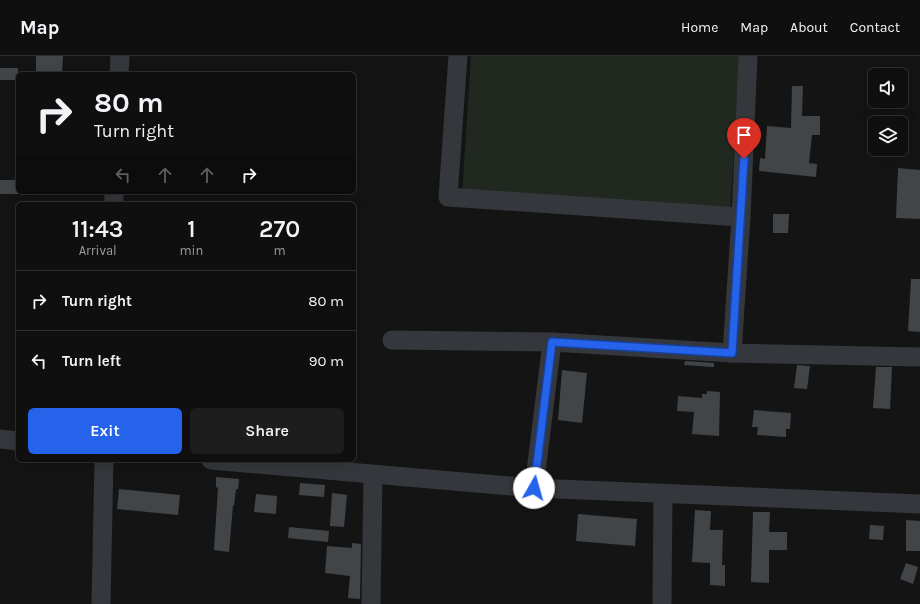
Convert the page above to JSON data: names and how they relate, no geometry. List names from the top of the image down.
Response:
{
  "page": {
    "header": "Map",
    "nav": [
      "Home",
      "Map",
      "About",
      "Contact"
    ],
    "turn": ["80 m", "Turn right"],
    "eta": [
      "11:43",
      "Arrival",
      "1",
      "min",
      "270",
      "m"
    ],
    "list": [
      {
        "name": "Turn right",
        "value": "80 m"
      },
      {
        "name": "Turn left",
        "value": "90 m"
      }
    ],
    "buttons": ["Exit", "Share"]
  }
}
